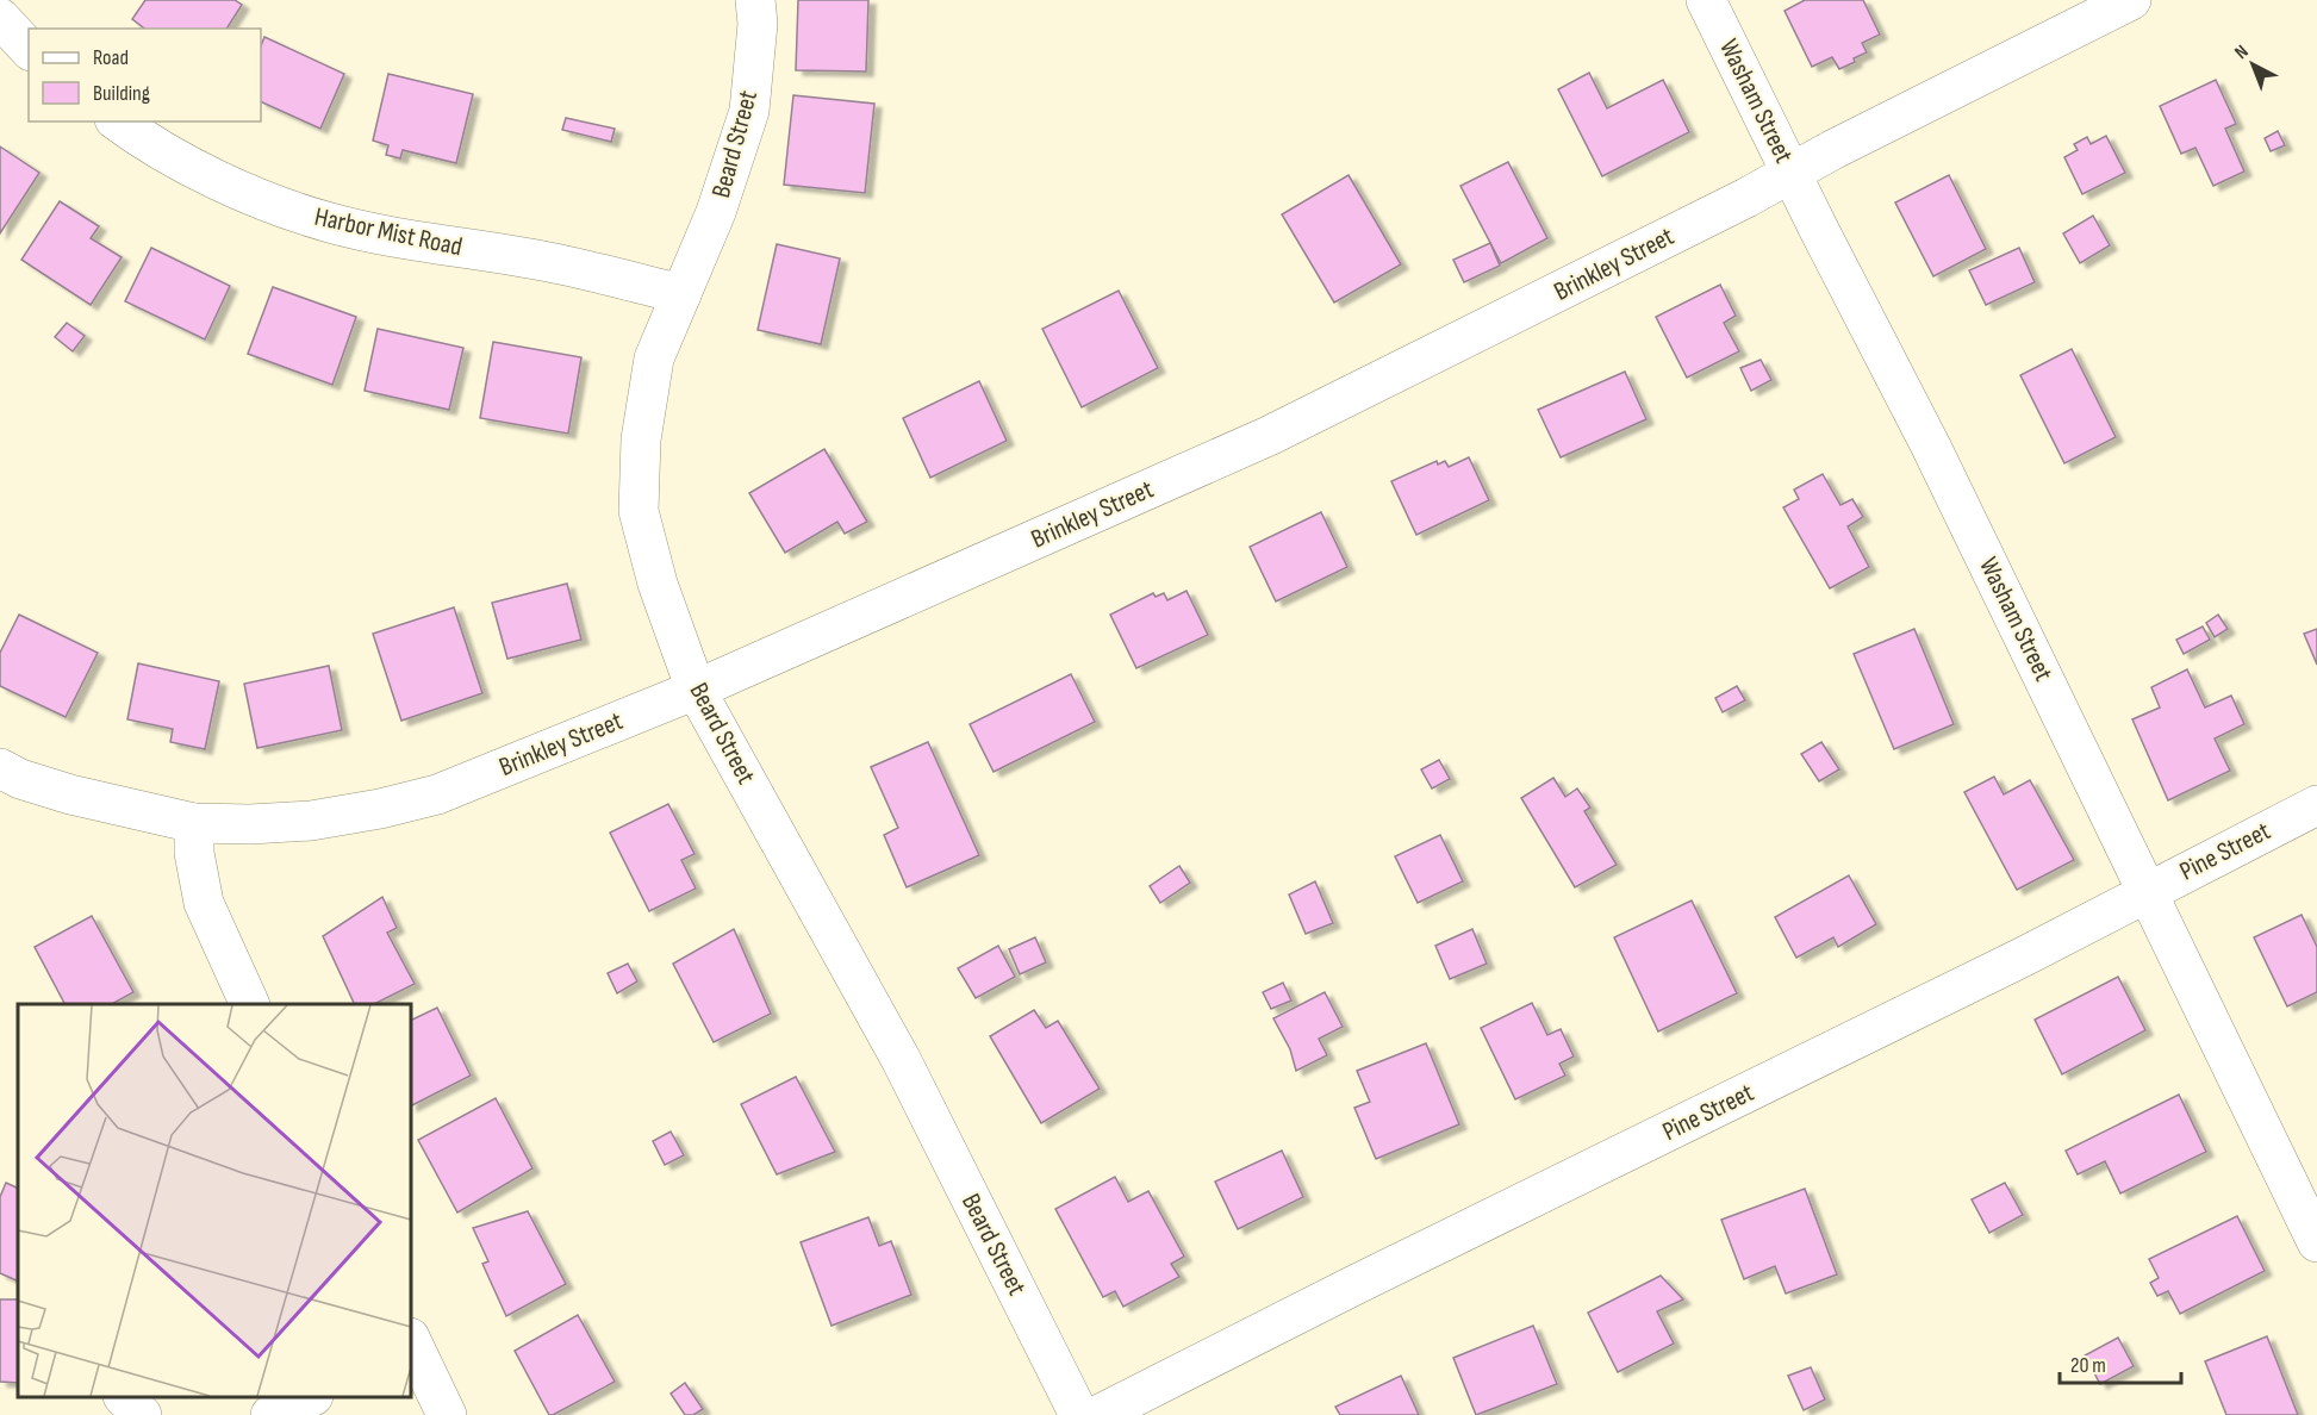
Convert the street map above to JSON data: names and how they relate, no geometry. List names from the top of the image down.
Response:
{
  "streets": {
    "street": [
      "Washam Street",
      "Beard Street",
      "Harbor Mist Road",
      "Brinkley Street",
      "Pine Street"
    ]
  },
  "crossings": [
    ["Washam Street", "Brinkley Street"],
    ["Washam Street", "Pine Street"],
    ["Beard Street", "Harbor Mist Road"],
    ["Beard Street", "Brinkley Street"]
  ],
  "legend": ["Road", "Building"],
  "scale_bar": "20 m",
  "north": "top left"
}
